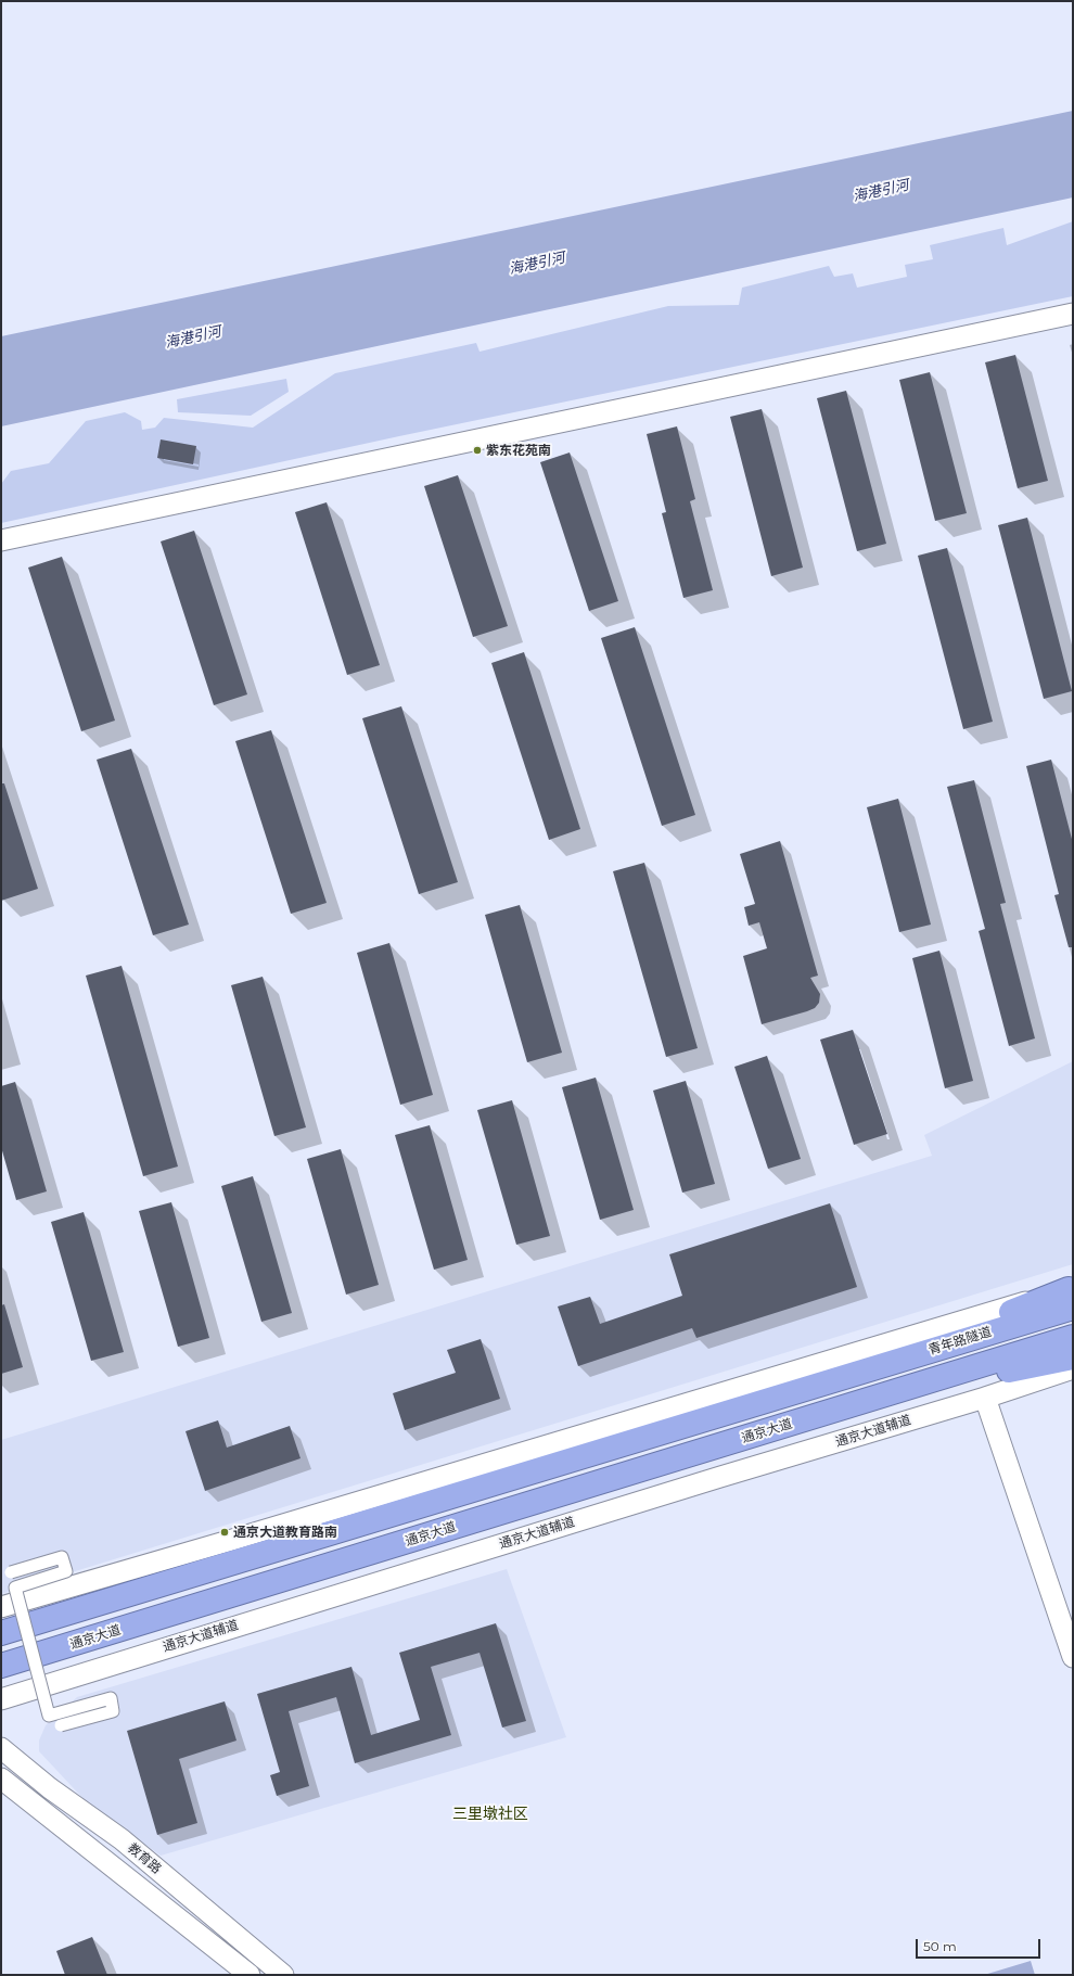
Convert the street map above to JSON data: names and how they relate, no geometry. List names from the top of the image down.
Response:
{
  "streets": {
    "highway": ["通京大道"],
    "street": ["通京大道辅道", "教育路"]
  },
  "districts": ["三里墩社区"],
  "water": ["海港引河"],
  "places": ["紫东花苑南", "通京大道教育路南"],
  "scale_bar": "50 m"
}
